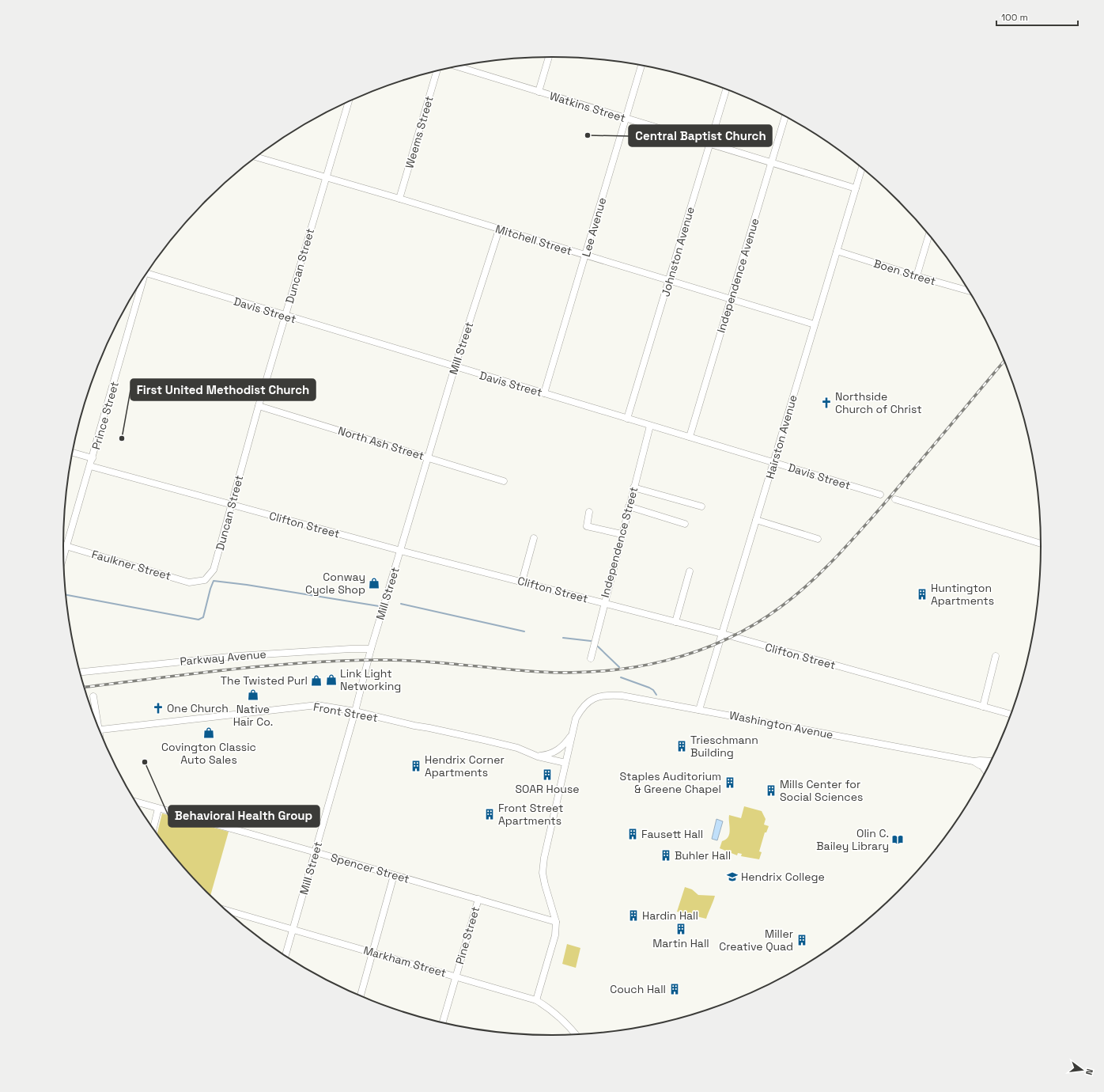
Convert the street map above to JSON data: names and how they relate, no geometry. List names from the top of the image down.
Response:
{
  "streets": {
    "street": [
      "Watkins Street",
      "Weems Street",
      "Lee Avenue",
      "Mitchell Street",
      "Johnston Avenue",
      "Duncan Street",
      "Boen Street",
      "Independence Avenue",
      "Davis Street",
      "Mill Street",
      "Prince Street",
      "Hairston Avenue",
      "North Ash Street",
      "Clifton Street",
      "Independence Street",
      "Faulkner Street",
      "Parkway Avenue",
      "Front Street",
      "Washington Avenue",
      "Spencer Street",
      "Pine Street",
      "Markham Street"
    ]
  },
  "crossings": [
    ["Watkins Street", "Lee Avenue"],
    ["Watkins Street", "Johnston Avenue"],
    ["Watkins Street", "Independence Avenue"],
    ["Watkins Street", "Hairston Avenue"],
    ["Weems Street", "Mitchell Street"],
    ["Lee Avenue", "Mitchell Street"],
    ["Lee Avenue", "Davis Street"],
    ["Mitchell Street", "Johnston Avenue"],
    ["Mitchell Street", "Duncan Street"],
    ["Mitchell Street", "Independence Avenue"],
    ["Mitchell Street", "Mill Street"],
    ["Mitchell Street", "Hairston Avenue"],
    ["Johnston Avenue", "Davis Street"],
    ["Duncan Street", "Davis Street"],
    ["Duncan Street", "North Ash Street"],
    ["Duncan Street", "Clifton Street"],
    ["Duncan Street", "Faulkner Street"],
    ["Boen Street", "Hairston Avenue"],
    ["Independence Avenue", "Davis Street"],
    ["Davis Street", "Mill Street"],
    ["Davis Street", "Hairston Avenue"],
    ["Davis Street", "Independence Street"],
    ["Mill Street", "North Ash Street"],
    ["Mill Street", "Clifton Street"],
    ["Mill Street", "Parkway Avenue"],
    ["Mill Street", "Front Street"],
    ["Mill Street", "Spencer Street"],
    ["Mill Street", "Markham Street"],
    ["Prince Street", "Clifton Street"],
    ["Prince Street", "Faulkner Street"],
    ["Hairston Avenue", "Clifton Street"],
    ["Hairston Avenue", "Washington Avenue"],
    ["Clifton Street", "Independence Street"],
    ["Spencer Street", "Pine Street"],
    ["Pine Street", "Markham Street"]
  ],
  "places": {
    "other": ["Central Baptist Church", "First United Methodist Church", "Behavioral Health Group"],
    "church": ["Northside Church of Christ", "One Church"],
    "shop": [
      "Conway Cycle Shop",
      "Link Light Networking",
      "The Twisted Purl",
      "Native Hair Co.",
      "Covington Classic Auto Sales"
    ],
    "building": [
      "Huntington Apartments",
      "Trieschmann Building",
      "Hendrix Corner Apartments",
      "SOAR House",
      "Staples Auditorium & Greene Chapel",
      "Mills Center for Social Sciences",
      "Front Street Apartments",
      "Fausett Hall",
      "Buhler Hall",
      "Hardin Hall",
      "Martin Hall",
      "Miller Creative Quad",
      "Couch Hall"
    ],
    "library": ["Olin C. Bailey Library"],
    "school or university": ["Hendrix College"]
  },
  "scale_bar": "100 m",
  "north": "right"
}
